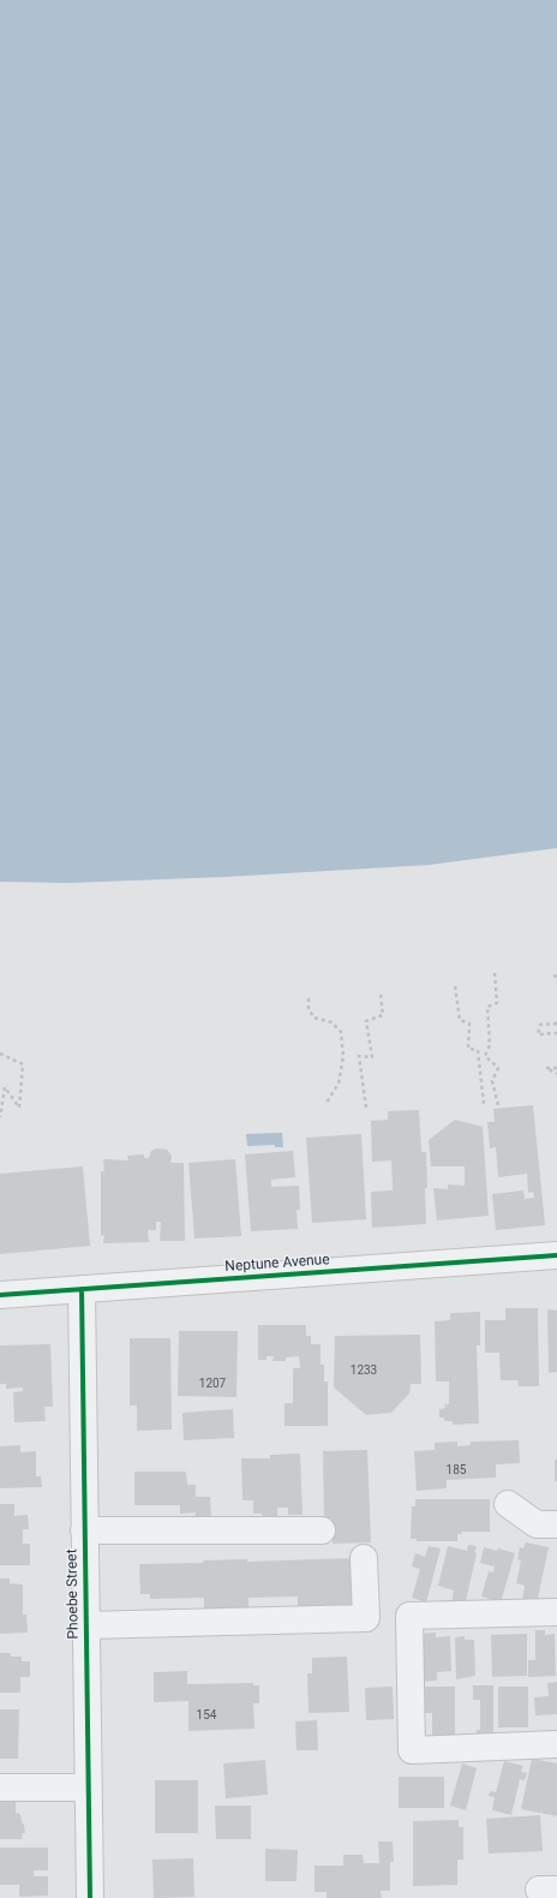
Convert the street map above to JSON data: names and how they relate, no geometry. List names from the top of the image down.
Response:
{
  "streets": {
    "street": ["Neptune Avenue", "Phoebe Street"]
  },
  "crossings": [
    ["Neptune Avenue", "Phoebe Street"]
  ],
  "house_numbers": [
    "1233",
    "1207",
    "185",
    "154"
  ]
}
